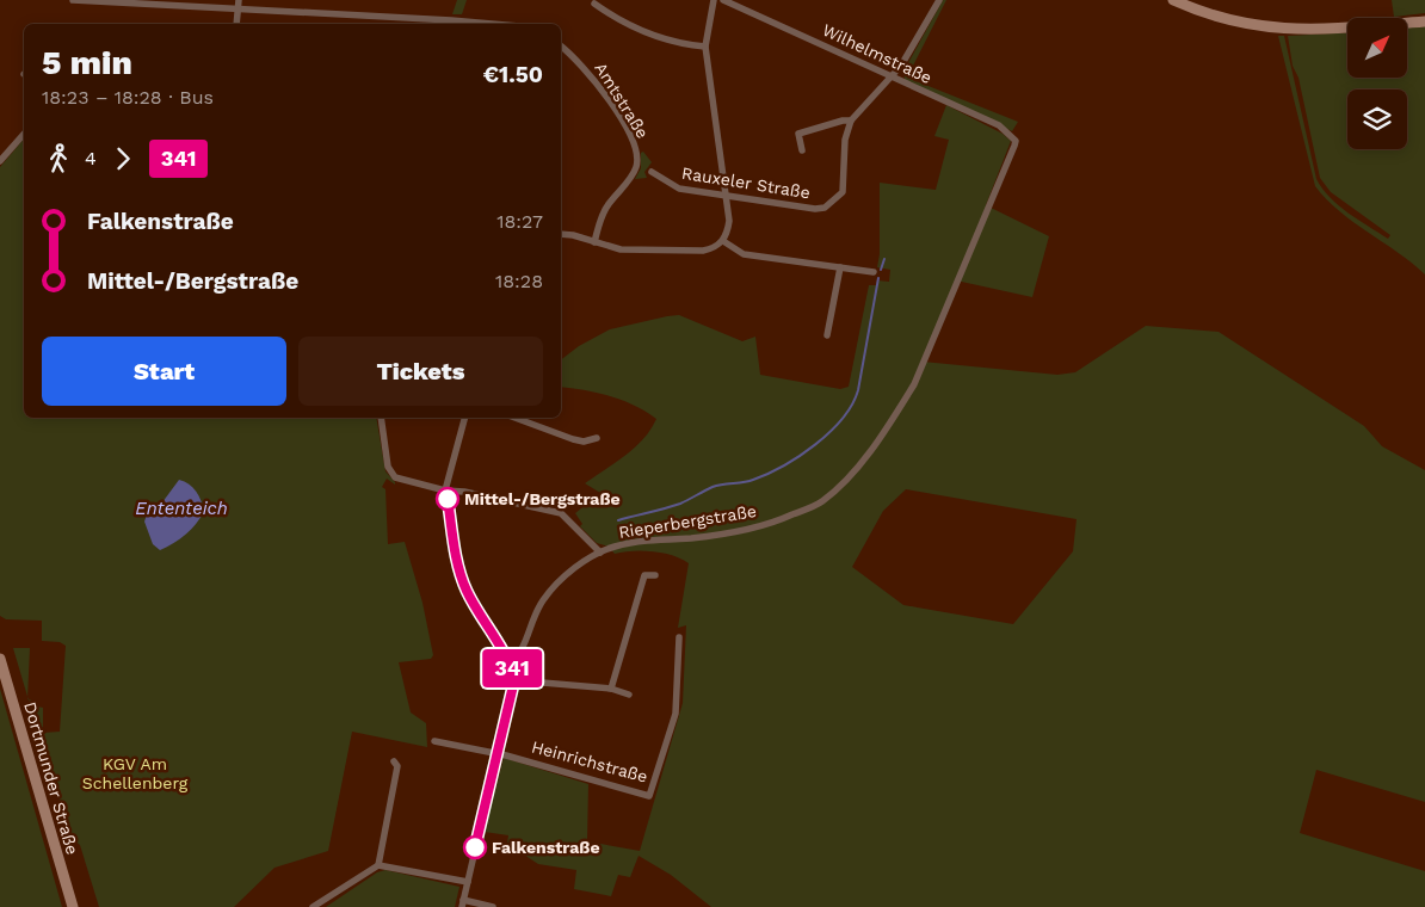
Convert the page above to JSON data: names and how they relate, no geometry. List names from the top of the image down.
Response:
{
  "streets": {
    "main road": ["Dortmunder Straße"],
    "street": [
      "Wilhelmstraße",
      "Amtstraße",
      "Rauxeler Straße",
      "Rieperbergstraße",
      "Heinrichstraße"
    ]
  },
  "crossings": [
    ["Wilhelmstraße", "Rieperbergstraße"]
  ],
  "water": ["Ententeich"],
  "parks": ["KGV Am Schellenberg"],
  "places": ["Mittel-/Bergstraße", "Falkenstraße"],
  "lines": ["bus line 341"],
  "north": "top right",
  "page": {
    "on_map": "341",
    "heading": ["5 min", "18:23 – 18:28 · Bus", "€1.50"],
    "legs": ["4", "341"],
    "list": [
      {
        "name": "Falkenstraße",
        "value": "18:27"
      },
      {
        "name": "Mittel-/Bergstraße",
        "value": "18:28"
      }
    ],
    "buttons": ["Start", "Tickets"]
  }
}
